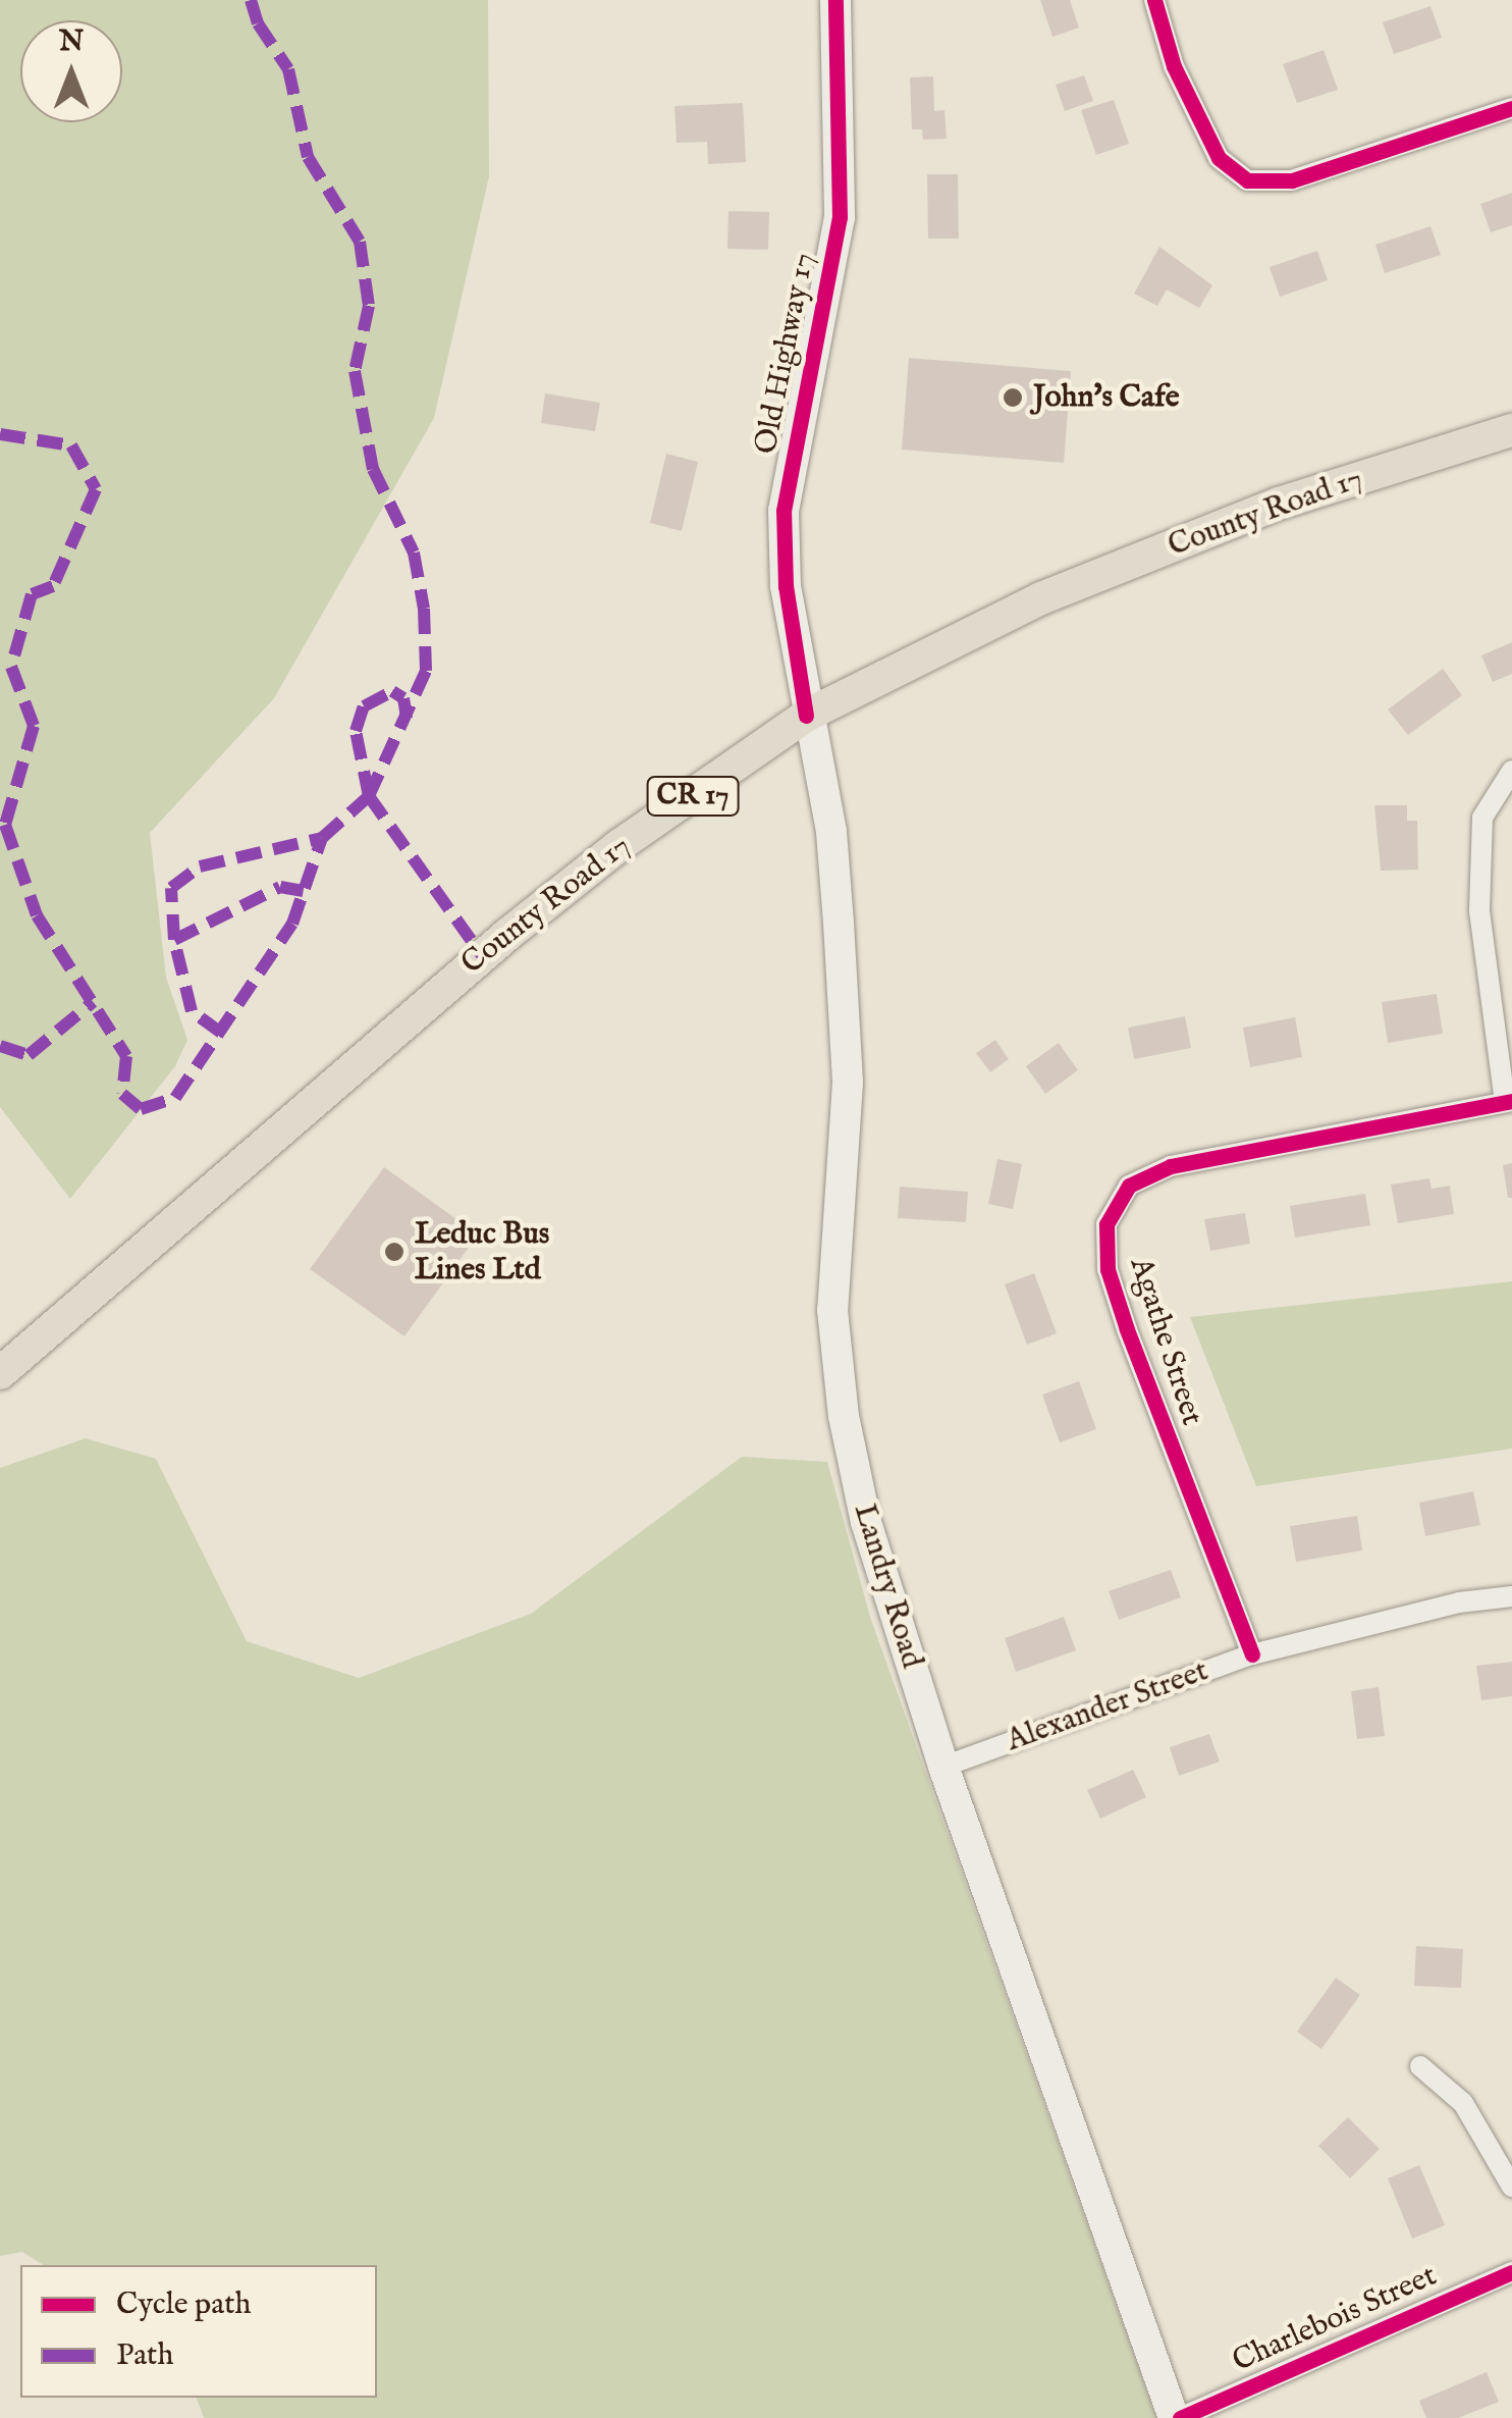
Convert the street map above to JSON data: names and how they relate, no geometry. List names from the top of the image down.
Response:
{
  "streets": {
    "main road": [
      "Old Highway 17",
      "County Road 17",
      "CR 17",
      "Landry Road"
    ],
    "street": ["Agathe Street", "Alexander Street", "Charlebois Street"]
  },
  "crossings": [
    ["Old Highway 17", "County Road 17"],
    ["Old Highway 17", "Landry Road"],
    ["County Road 17", "Landry Road"],
    ["Agathe Street", "Alexander Street"],
    ["Landry Road", "Alexander Street"],
    ["Landry Road", "Charlebois Street"]
  ],
  "places": ["John's Cafe", "Leduc Bus Lines Ltd"],
  "legend": ["Cycle path", "Path"],
  "north": "top"
}
